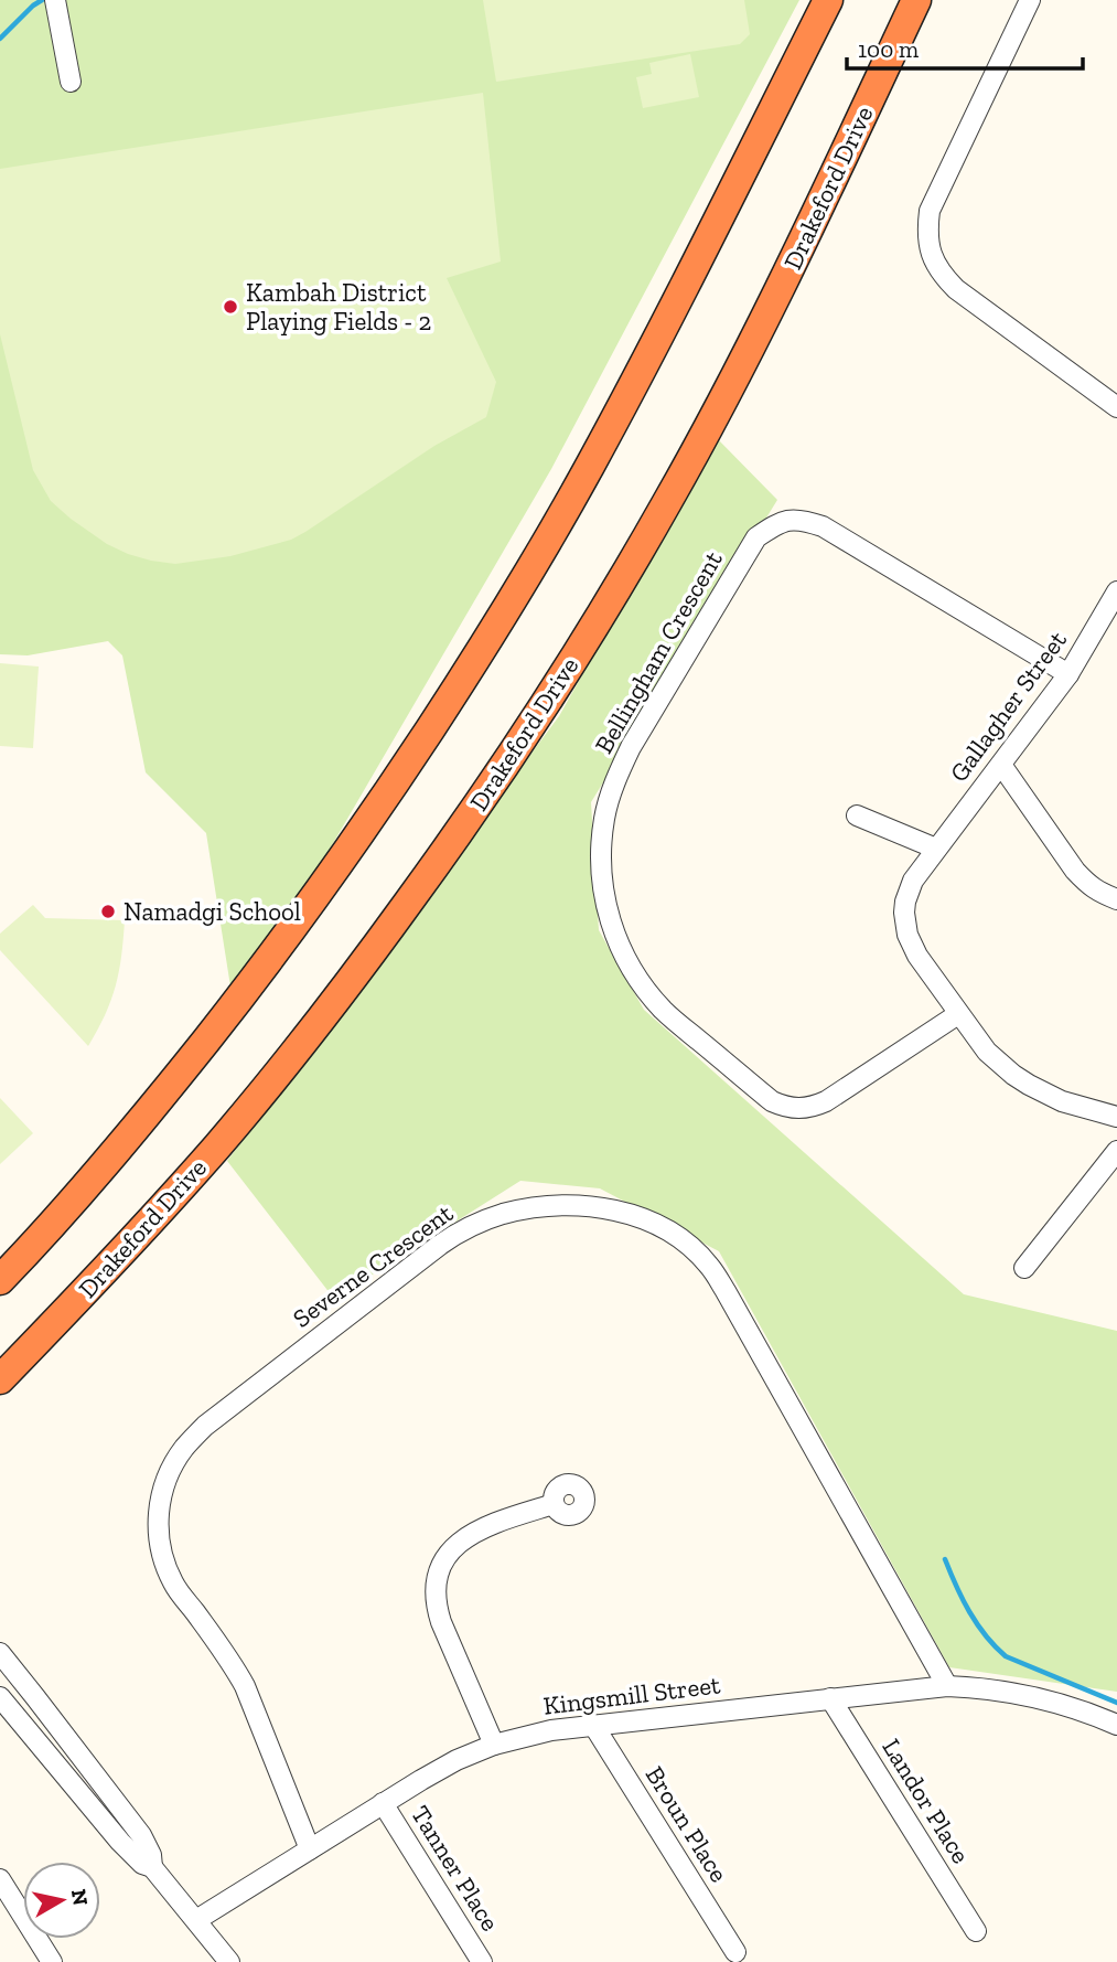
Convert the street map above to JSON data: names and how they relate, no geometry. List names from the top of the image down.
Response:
{
  "streets": {
    "highway": ["Drakeford Drive"],
    "street": [
      "Bellingham Crescent",
      "Gallagher Street",
      "Severne Crescent",
      "Kingsmill Street",
      "Landor Place",
      "Broun Place",
      "Tanner Place"
    ]
  },
  "crossings": [
    ["Bellingham Crescent", "Gallagher Street"],
    ["Severne Crescent", "Kingsmill Street"],
    ["Kingsmill Street", "Landor Place"],
    ["Kingsmill Street", "Broun Place"],
    ["Kingsmill Street", "Tanner Place"]
  ],
  "places": ["Kambah District Playing Fields - 2", "Namadgi School"],
  "scale_bar": "100 m",
  "north": "right"
}
